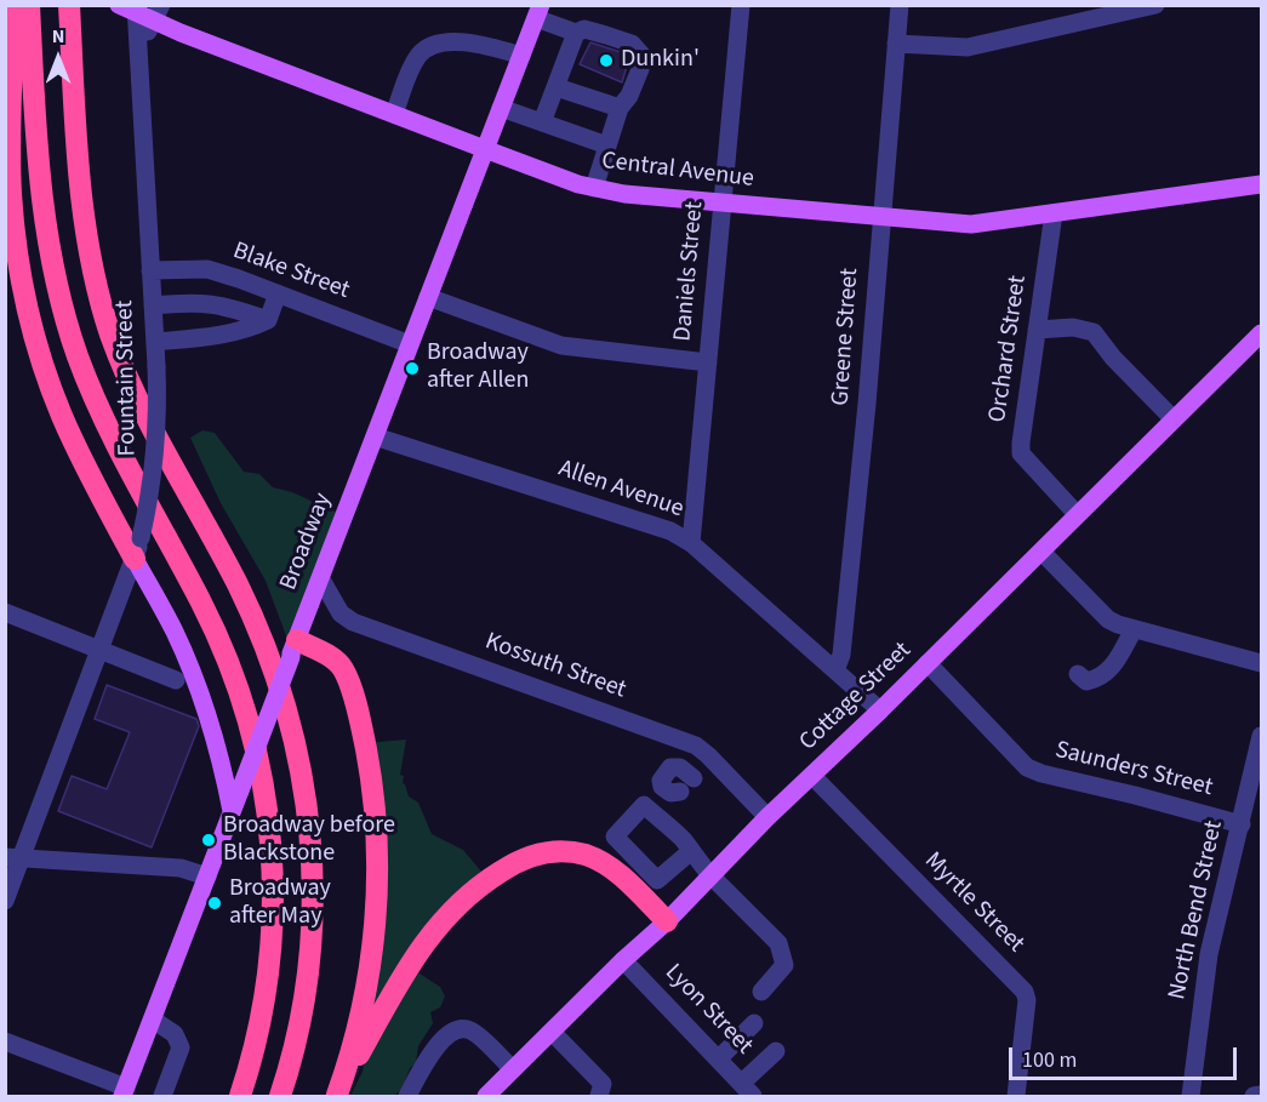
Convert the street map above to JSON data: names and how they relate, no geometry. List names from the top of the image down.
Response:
{
  "streets": {
    "main road": ["Central Avenue", "Broadway", "Cottage Street"],
    "street": [
      "Blake Street",
      "Daniels Street",
      "Greene Street",
      "Orchard Street",
      "Fountain Street",
      "Allen Avenue",
      "Kossuth Street",
      "Saunders Street",
      "Myrtle Street",
      "North Bend Street",
      "Lyon Street"
    ]
  },
  "crossings": [
    ["Central Avenue", "Daniels Street"],
    ["Central Avenue", "Greene Street"],
    ["Central Avenue", "Orchard Street"],
    ["Central Avenue", "Fountain Street"],
    ["Central Avenue", "Broadway"],
    ["Blake Street", "Fountain Street"],
    ["Blake Street", "Broadway"],
    ["Daniels Street", "Allen Avenue"],
    ["Greene Street", "Allen Avenue"],
    ["Orchard Street", "Cottage Street"],
    ["Allen Avenue", "Broadway"],
    ["Allen Avenue", "Cottage Street"],
    ["Broadway", "Kossuth Street"],
    ["Kossuth Street", "Cottage Street"],
    ["Cottage Street", "Saunders Street"],
    ["Cottage Street", "Myrtle Street"],
    ["Cottage Street", "Lyon Street"],
    ["Saunders Street", "North Bend Street"]
  ],
  "places": [
    "Dunkin'",
    "Broadway after Allen",
    "Broadway before Blackstone",
    "Broadway after May"
  ],
  "scale_bar": "100 m",
  "north": "top"
}
